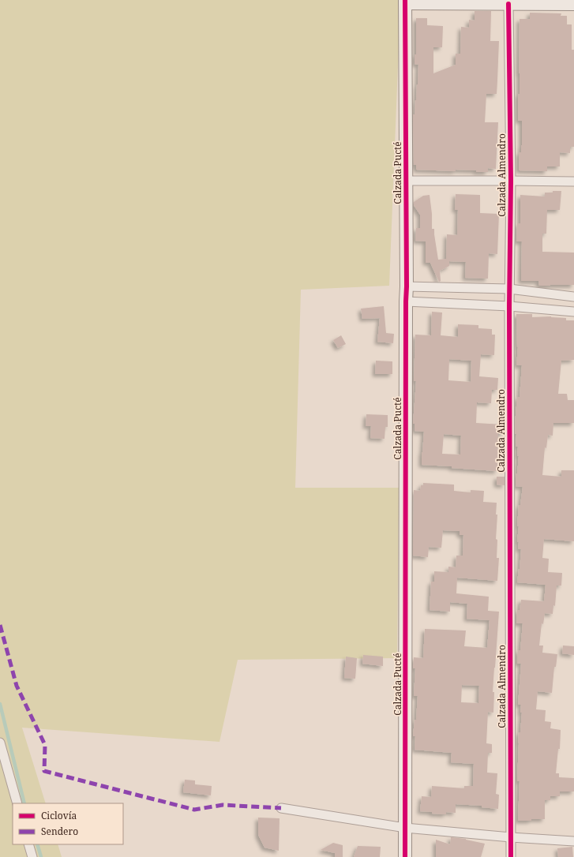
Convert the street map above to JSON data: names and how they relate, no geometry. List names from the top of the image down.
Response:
{
  "streets": {
    "street": ["Calzada Pucté", "Calzada Almendro"]
  },
  "legend": ["Ciclovía", "Sendero"]
}
